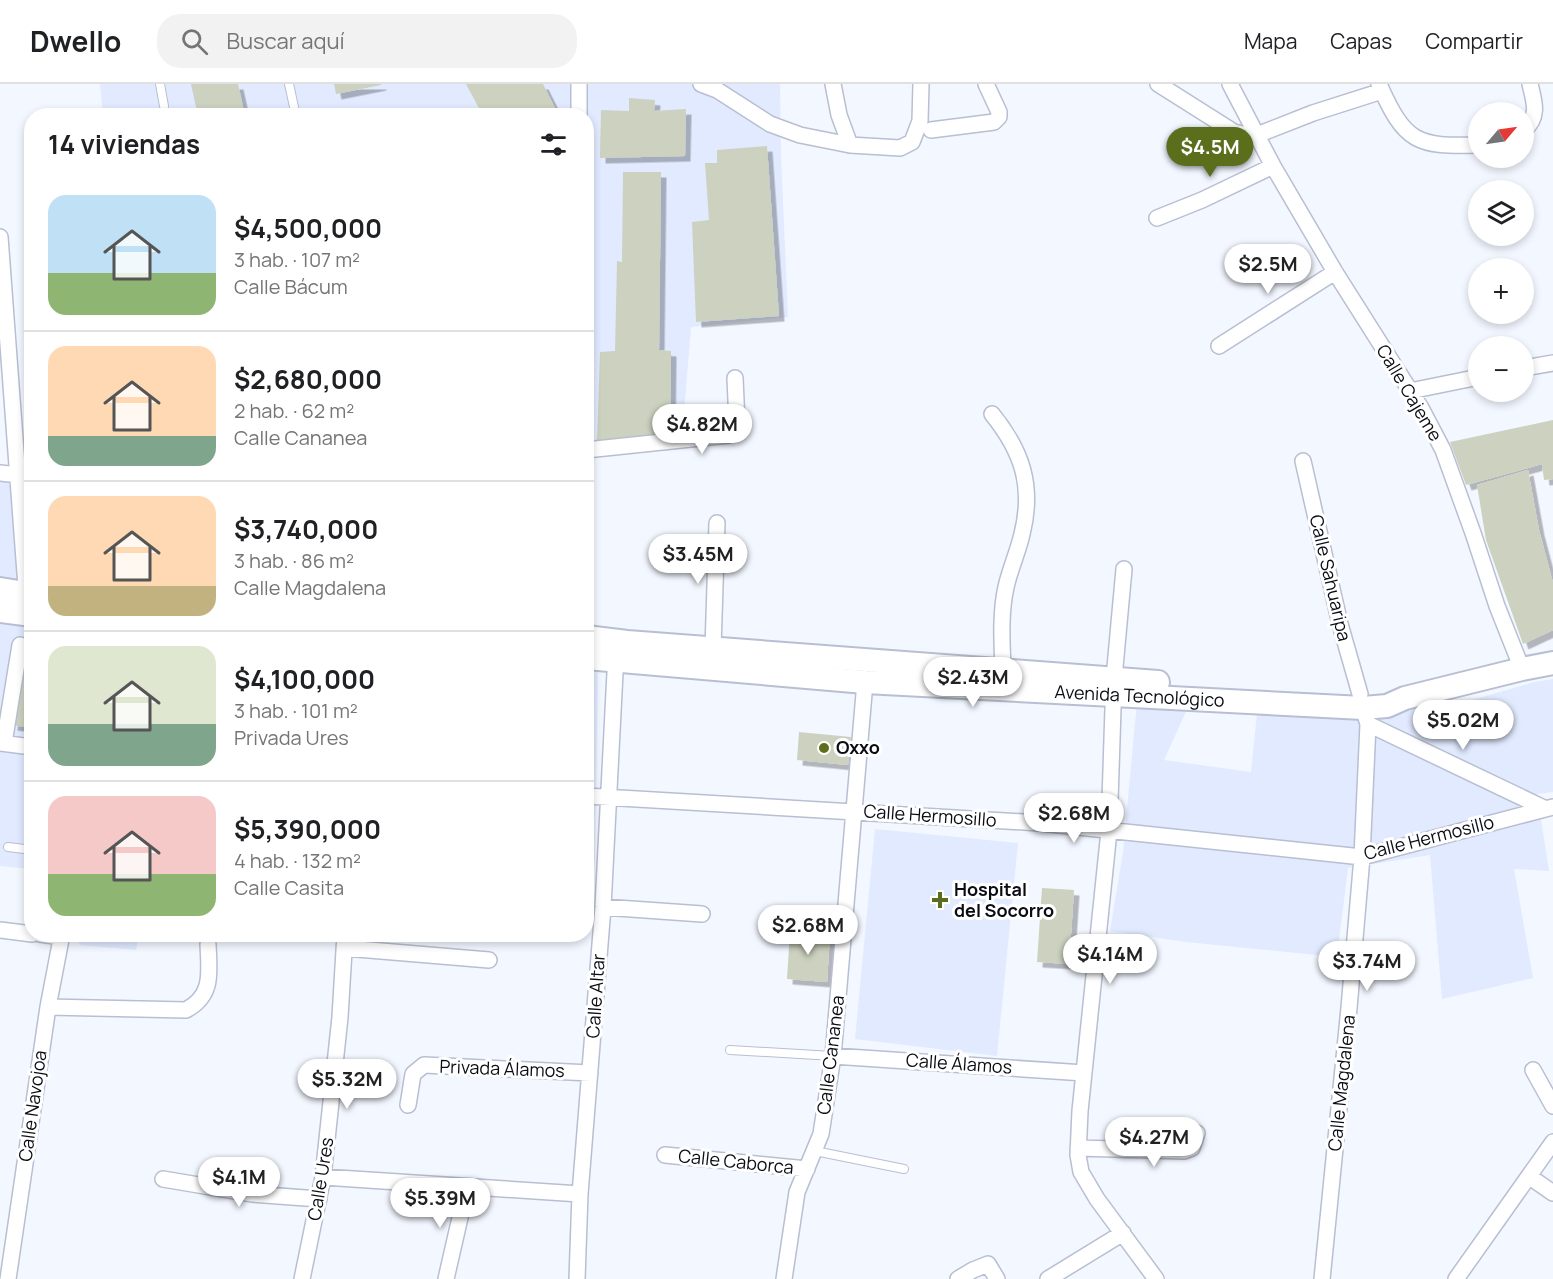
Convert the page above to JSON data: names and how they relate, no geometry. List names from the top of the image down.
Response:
{
  "streets": {
    "main road": ["Avenida Tecnológico"],
    "street": [
      "Calle Cajeme",
      "Calle Sahuaripa",
      "Calle Hermosillo",
      "Calle Altar",
      "Calle Cananea",
      "Calle Álamos",
      "Privada Álamos",
      "Calle Magdalena",
      "Calle Navojoa",
      "Calle Caborca",
      "Calle Ures"
    ]
  },
  "crossings": [
    ["Calle Cajeme", "Avenida Tecnológico"],
    ["Calle Sahuaripa", "Avenida Tecnológico"],
    ["Calle Sahuaripa", "Calle Magdalena"],
    ["Avenida Tecnológico", "Calle Altar"],
    ["Avenida Tecnológico", "Calle Cananea"],
    ["Avenida Tecnológico", "Calle Magdalena"],
    ["Calle Hermosillo", "Calle Altar"],
    ["Calle Hermosillo", "Calle Cananea"],
    ["Calle Hermosillo", "Calle Magdalena"],
    ["Calle Altar", "Privada Álamos"],
    ["Calle Cananea", "Calle Álamos"],
    ["Calle Cananea", "Calle Caborca"]
  ],
  "places": {
    "other": ["Oxxo"],
    "health": ["Hospital del Socorro"]
  },
  "north": "top right",
  "page": {
    "header": "Dwello",
    "search": "Buscar aquí",
    "nav": ["Mapa", "Capas", "Compartir"],
    "map_buttons": ["+", "−"],
    "heading": "14 viviendas",
    "price": [
      "$4.5M",
      "$2.5M",
      "$4.82M",
      "$3.45M",
      "$2.43M",
      "$5.02M",
      "$2.68M",
      "$2.68M",
      "$4.14M",
      "$3.74M",
      "$5.32M",
      "$4.27M",
      "$4.1M",
      "$5.39M"
    ],
    "list": [
      {
        "name": "$4,500,000",
        "note": "3 hab. · 107 m² · Calle Bácum"
      },
      {
        "name": "$2,680,000",
        "note": "2 hab. · 62 m² · Calle Cananea"
      },
      {
        "name": "$3,740,000",
        "note": "3 hab. · 86 m² · Calle Magdalena"
      },
      {
        "name": "$4,100,000",
        "note": "3 hab. · 101 m² · Privada Ures"
      },
      {
        "name": "$5,390,000",
        "note": "4 hab. · 132 m² · Calle Casita"
      }
    ]
  }
}
